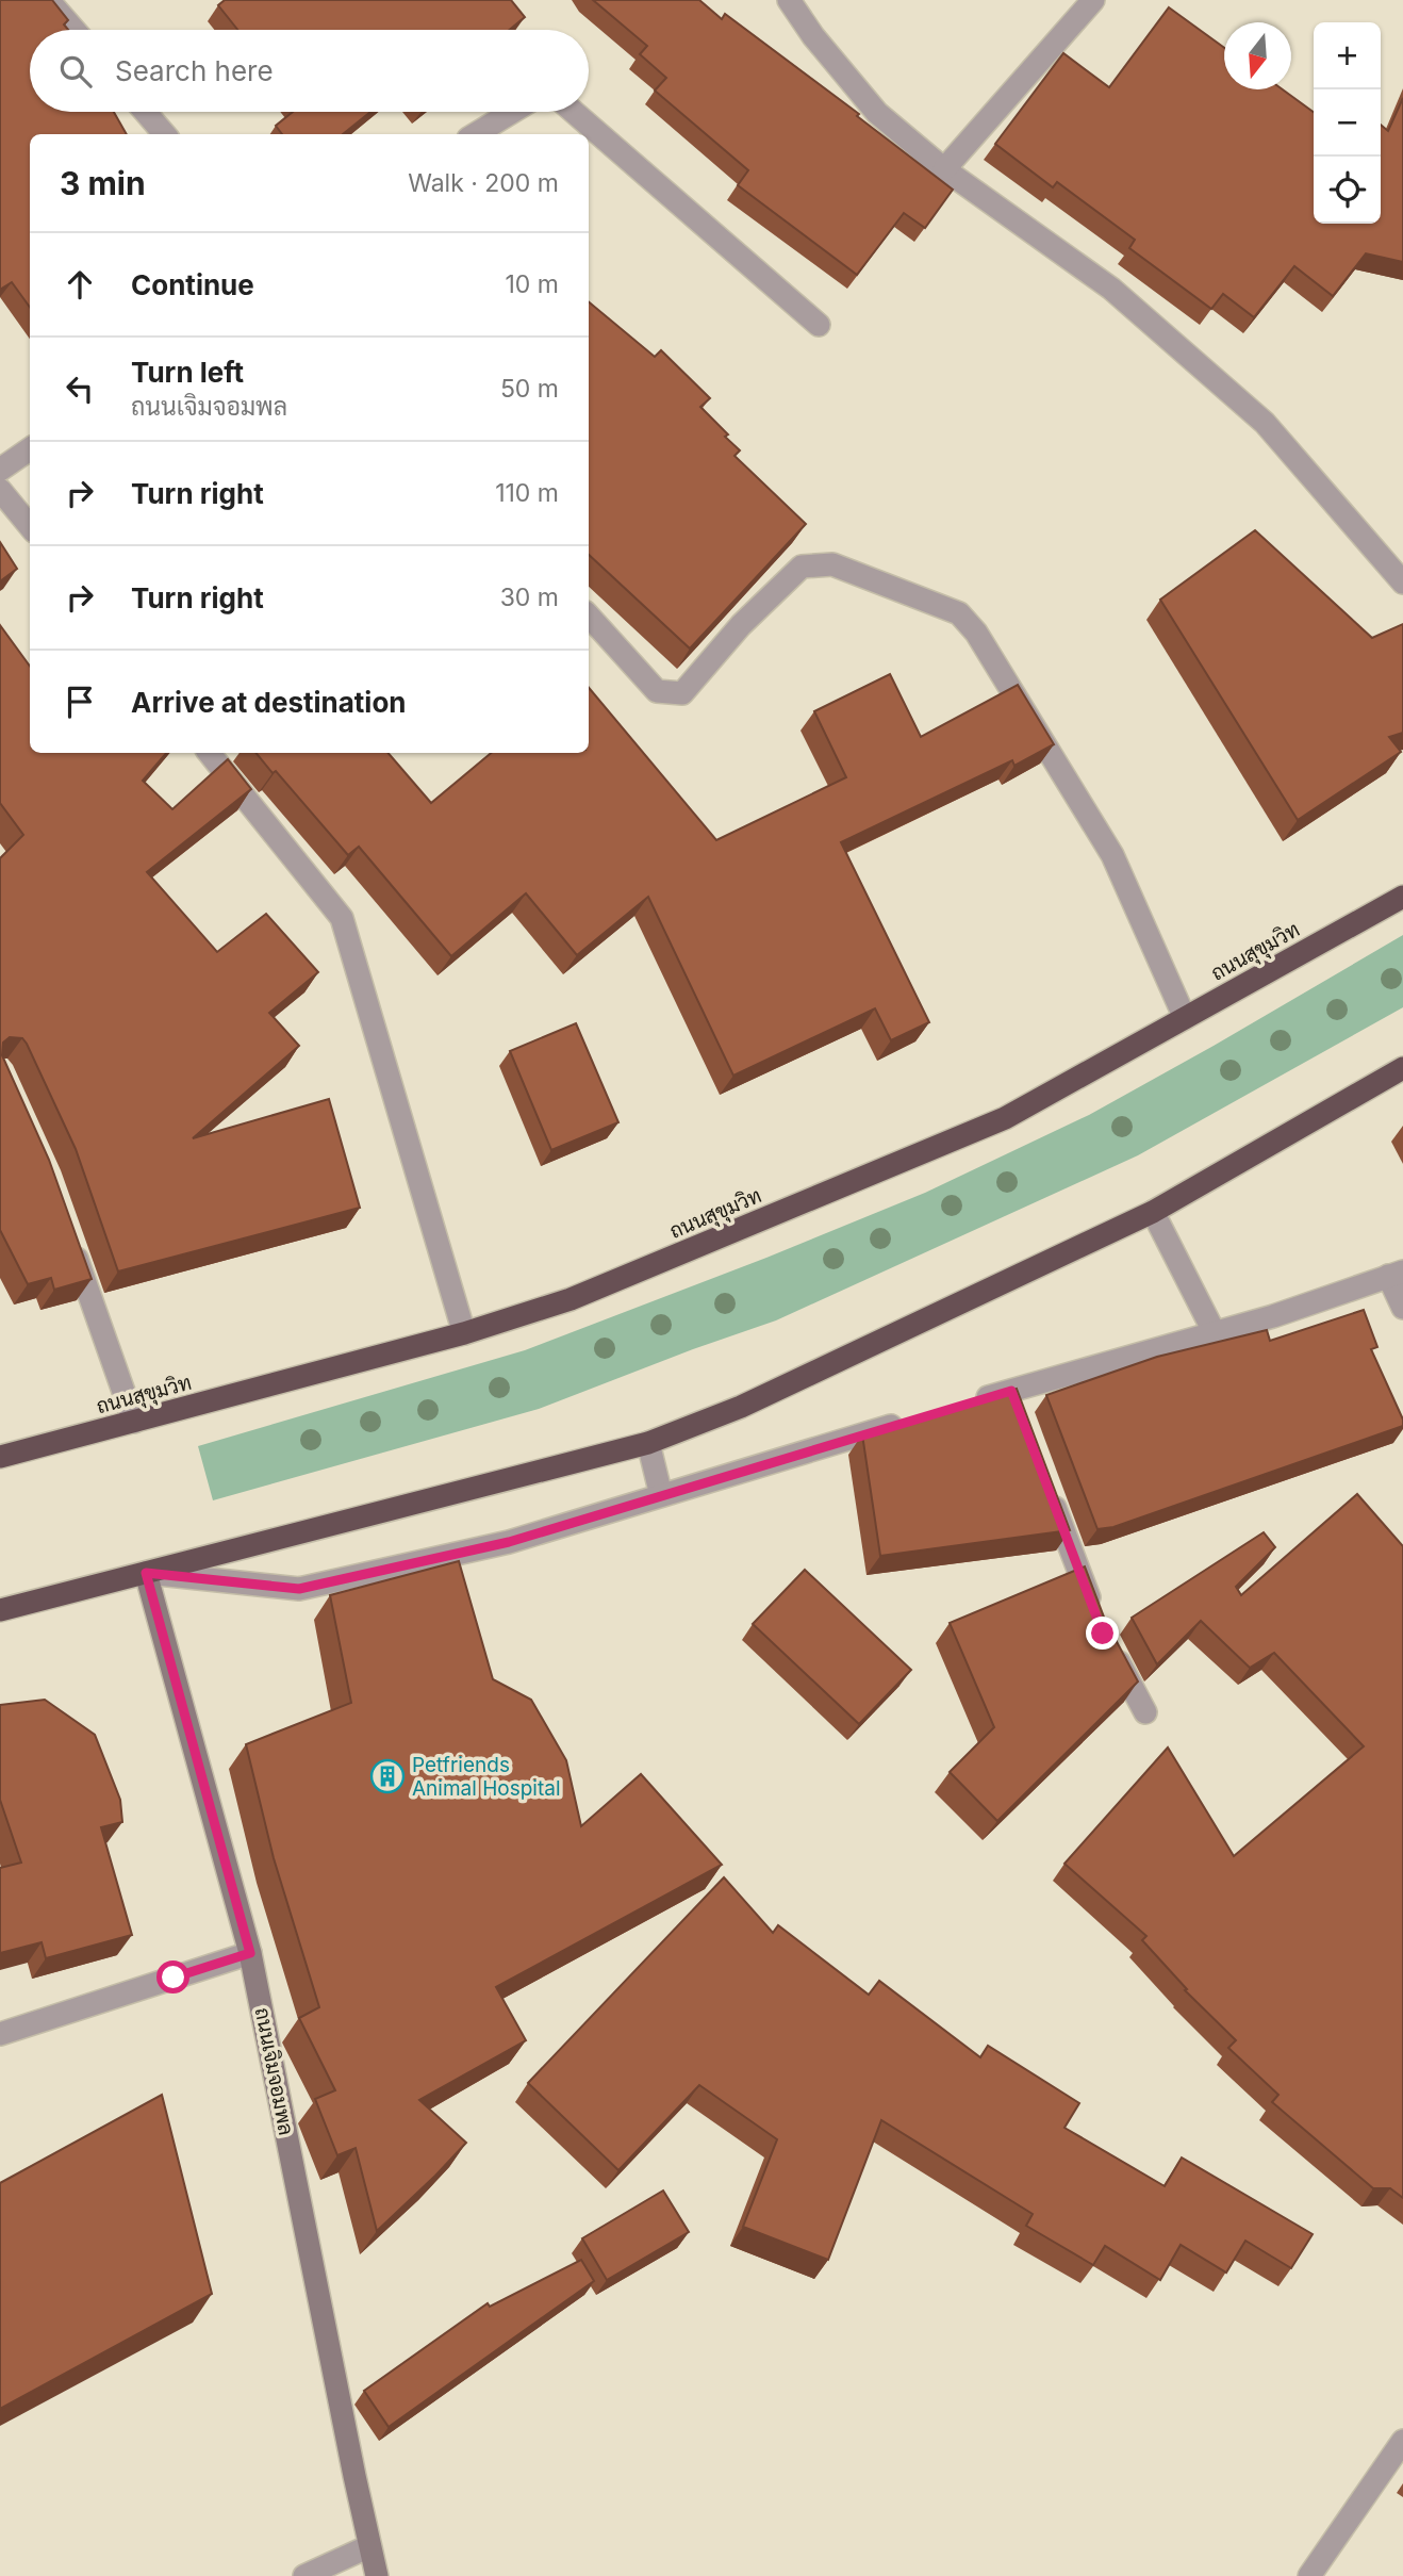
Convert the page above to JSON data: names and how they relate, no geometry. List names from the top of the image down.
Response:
{
  "streets": {
    "highway": ["ถนนสุขุมวิท"],
    "main road": ["ถนนเจิมจอมพล"]
  },
  "places": {
    "building": ["Petfriends Animal Hospital"]
  },
  "north": "bottom",
  "page": {
    "map_buttons": ["+", "−"],
    "search": "Search here",
    "heading": ["3 min", "Walk · 200 m"],
    "list": [
      ["Continue", "10 m"],
      ["Turn left", "ถนนเจิมจอมพล", "50 m"],
      ["Turn right", "110 m"],
      ["Turn right", "30 m"],
      "Arrive at destination"
    ]
  }
}
